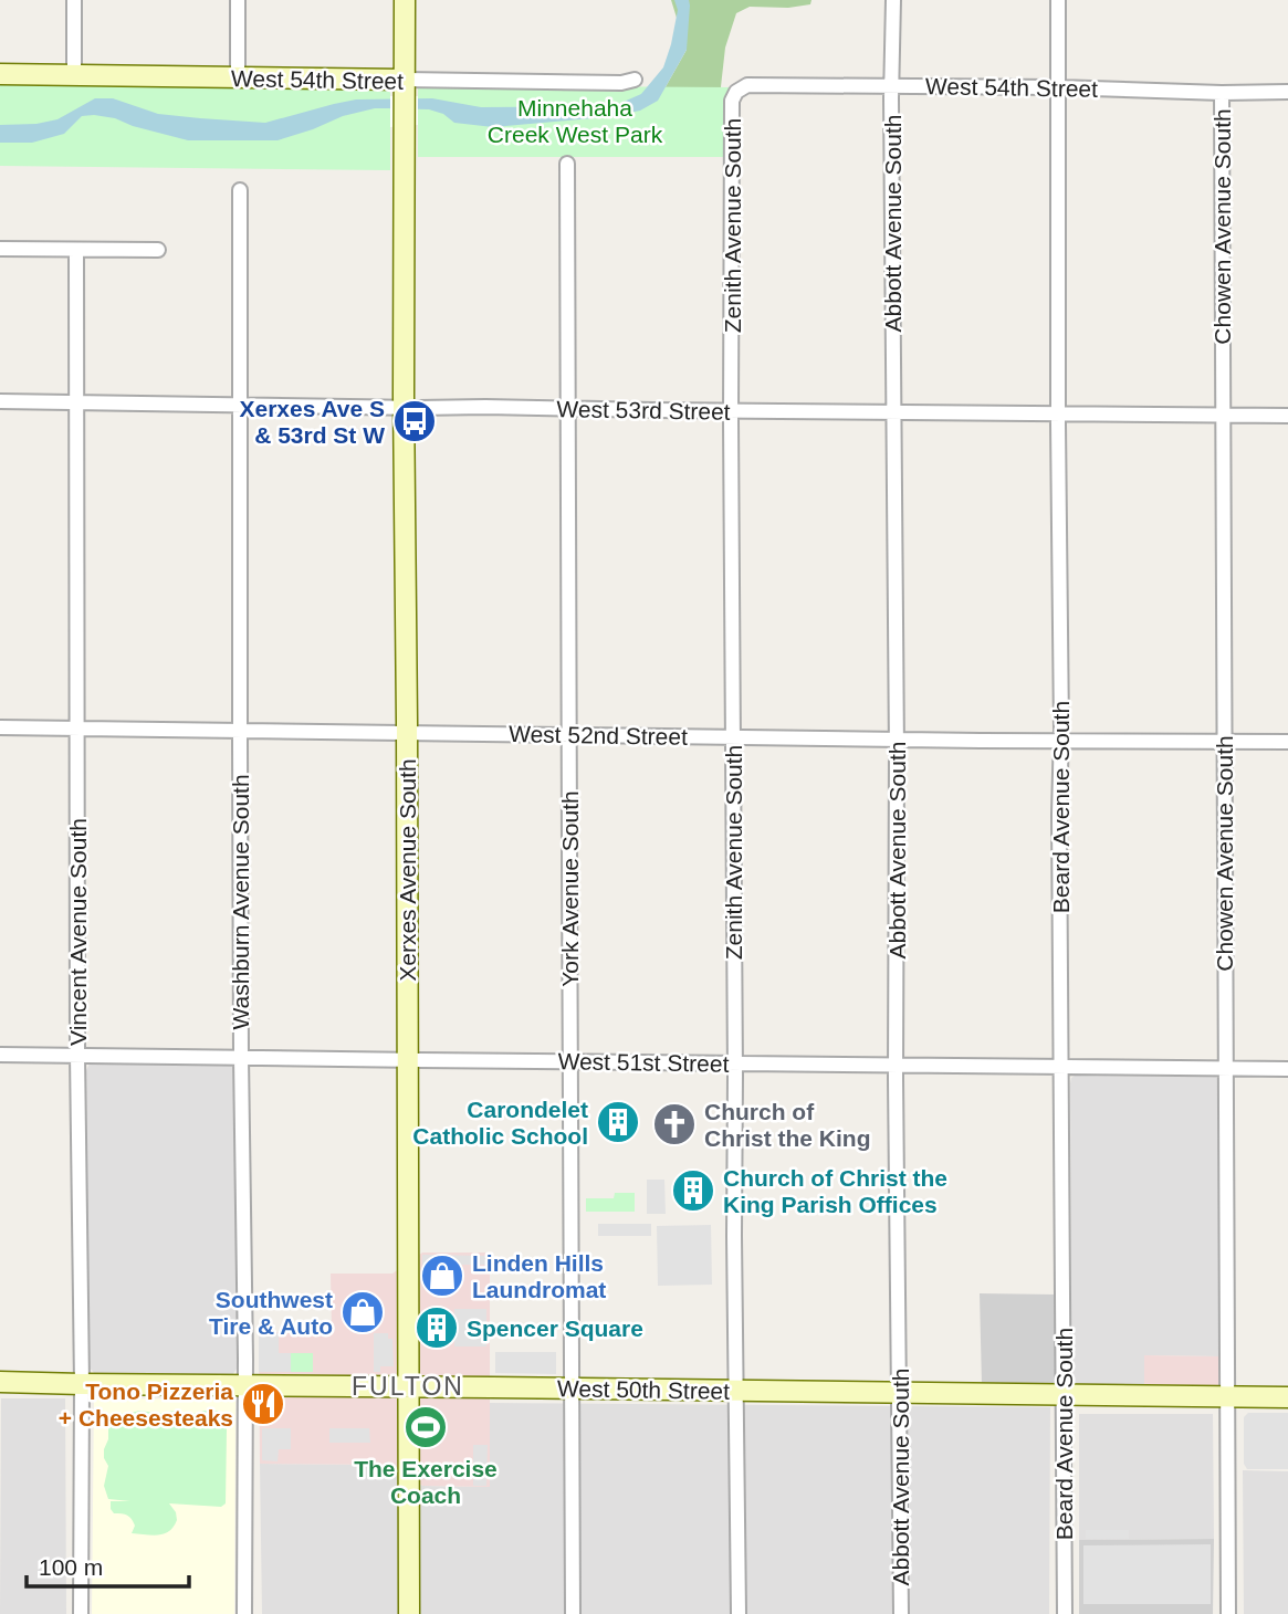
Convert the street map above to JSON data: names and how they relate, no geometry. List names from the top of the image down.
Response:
{
  "streets": {
    "street": [
      "West 54th Street",
      "Abbott Avenue South",
      "Zenith Avenue South",
      "Chowen Avenue South",
      "West 53rd Street",
      "West 52nd Street",
      "Beard Avenue South",
      "Xerxes Avenue South",
      "York Avenue South",
      "Washburn Avenue South",
      "Vincent Avenue South",
      "West 51st Street",
      "West 50th Street"
    ]
  },
  "crossings": [
    ["West 54th Street", "Abbott Avenue South"],
    ["West 54th Street", "Zenith Avenue South"],
    ["West 54th Street", "Chowen Avenue South"],
    ["West 54th Street", "Beard Avenue South"],
    ["West 54th Street", "Xerxes Avenue South"],
    ["Abbott Avenue South", "West 53rd Street"],
    ["Abbott Avenue South", "West 52nd Street"],
    ["Abbott Avenue South", "West 51st Street"],
    ["Abbott Avenue South", "West 50th Street"],
    ["Zenith Avenue South", "West 53rd Street"],
    ["Zenith Avenue South", "West 52nd Street"],
    ["Zenith Avenue South", "West 51st Street"],
    ["Zenith Avenue South", "West 50th Street"],
    ["Chowen Avenue South", "West 53rd Street"],
    ["Chowen Avenue South", "West 52nd Street"],
    ["Chowen Avenue South", "West 51st Street"],
    ["Chowen Avenue South", "West 50th Street"],
    ["West 53rd Street", "Beard Avenue South"],
    ["West 53rd Street", "Xerxes Avenue South"],
    ["West 53rd Street", "York Avenue South"],
    ["West 53rd Street", "Washburn Avenue South"],
    ["West 53rd Street", "Vincent Avenue South"],
    ["West 52nd Street", "Beard Avenue South"],
    ["West 52nd Street", "Xerxes Avenue South"],
    ["West 52nd Street", "York Avenue South"],
    ["West 52nd Street", "Washburn Avenue South"],
    ["West 52nd Street", "Vincent Avenue South"],
    ["Beard Avenue South", "West 51st Street"],
    ["Beard Avenue South", "West 50th Street"],
    ["Xerxes Avenue South", "West 51st Street"],
    ["Xerxes Avenue South", "West 50th Street"],
    ["York Avenue South", "West 51st Street"],
    ["York Avenue South", "West 50th Street"],
    ["Washburn Avenue South", "West 51st Street"],
    ["Washburn Avenue South", "West 50th Street"],
    ["Vincent Avenue South", "West 51st Street"],
    ["Vincent Avenue South", "West 50th Street"]
  ],
  "districts": ["FULTON"],
  "parks": ["Minnehaha Creek West Park"],
  "places": {
    "bus stop": ["Xerxes Ave S & 53rd St W"],
    "building": ["Carondelet Catholic School", "Church of Christ the King Parish Offices", "Spencer Square"],
    "church": ["Church of Christ the King"],
    "shop": ["Linden Hills Laundromat", "Southwest Tire & Auto"],
    "restaurant": ["Tono Pizzeria + Cheesesteaks"],
    "sports": ["The Exercise Coach"]
  },
  "scale_bar": "100 m"
}
